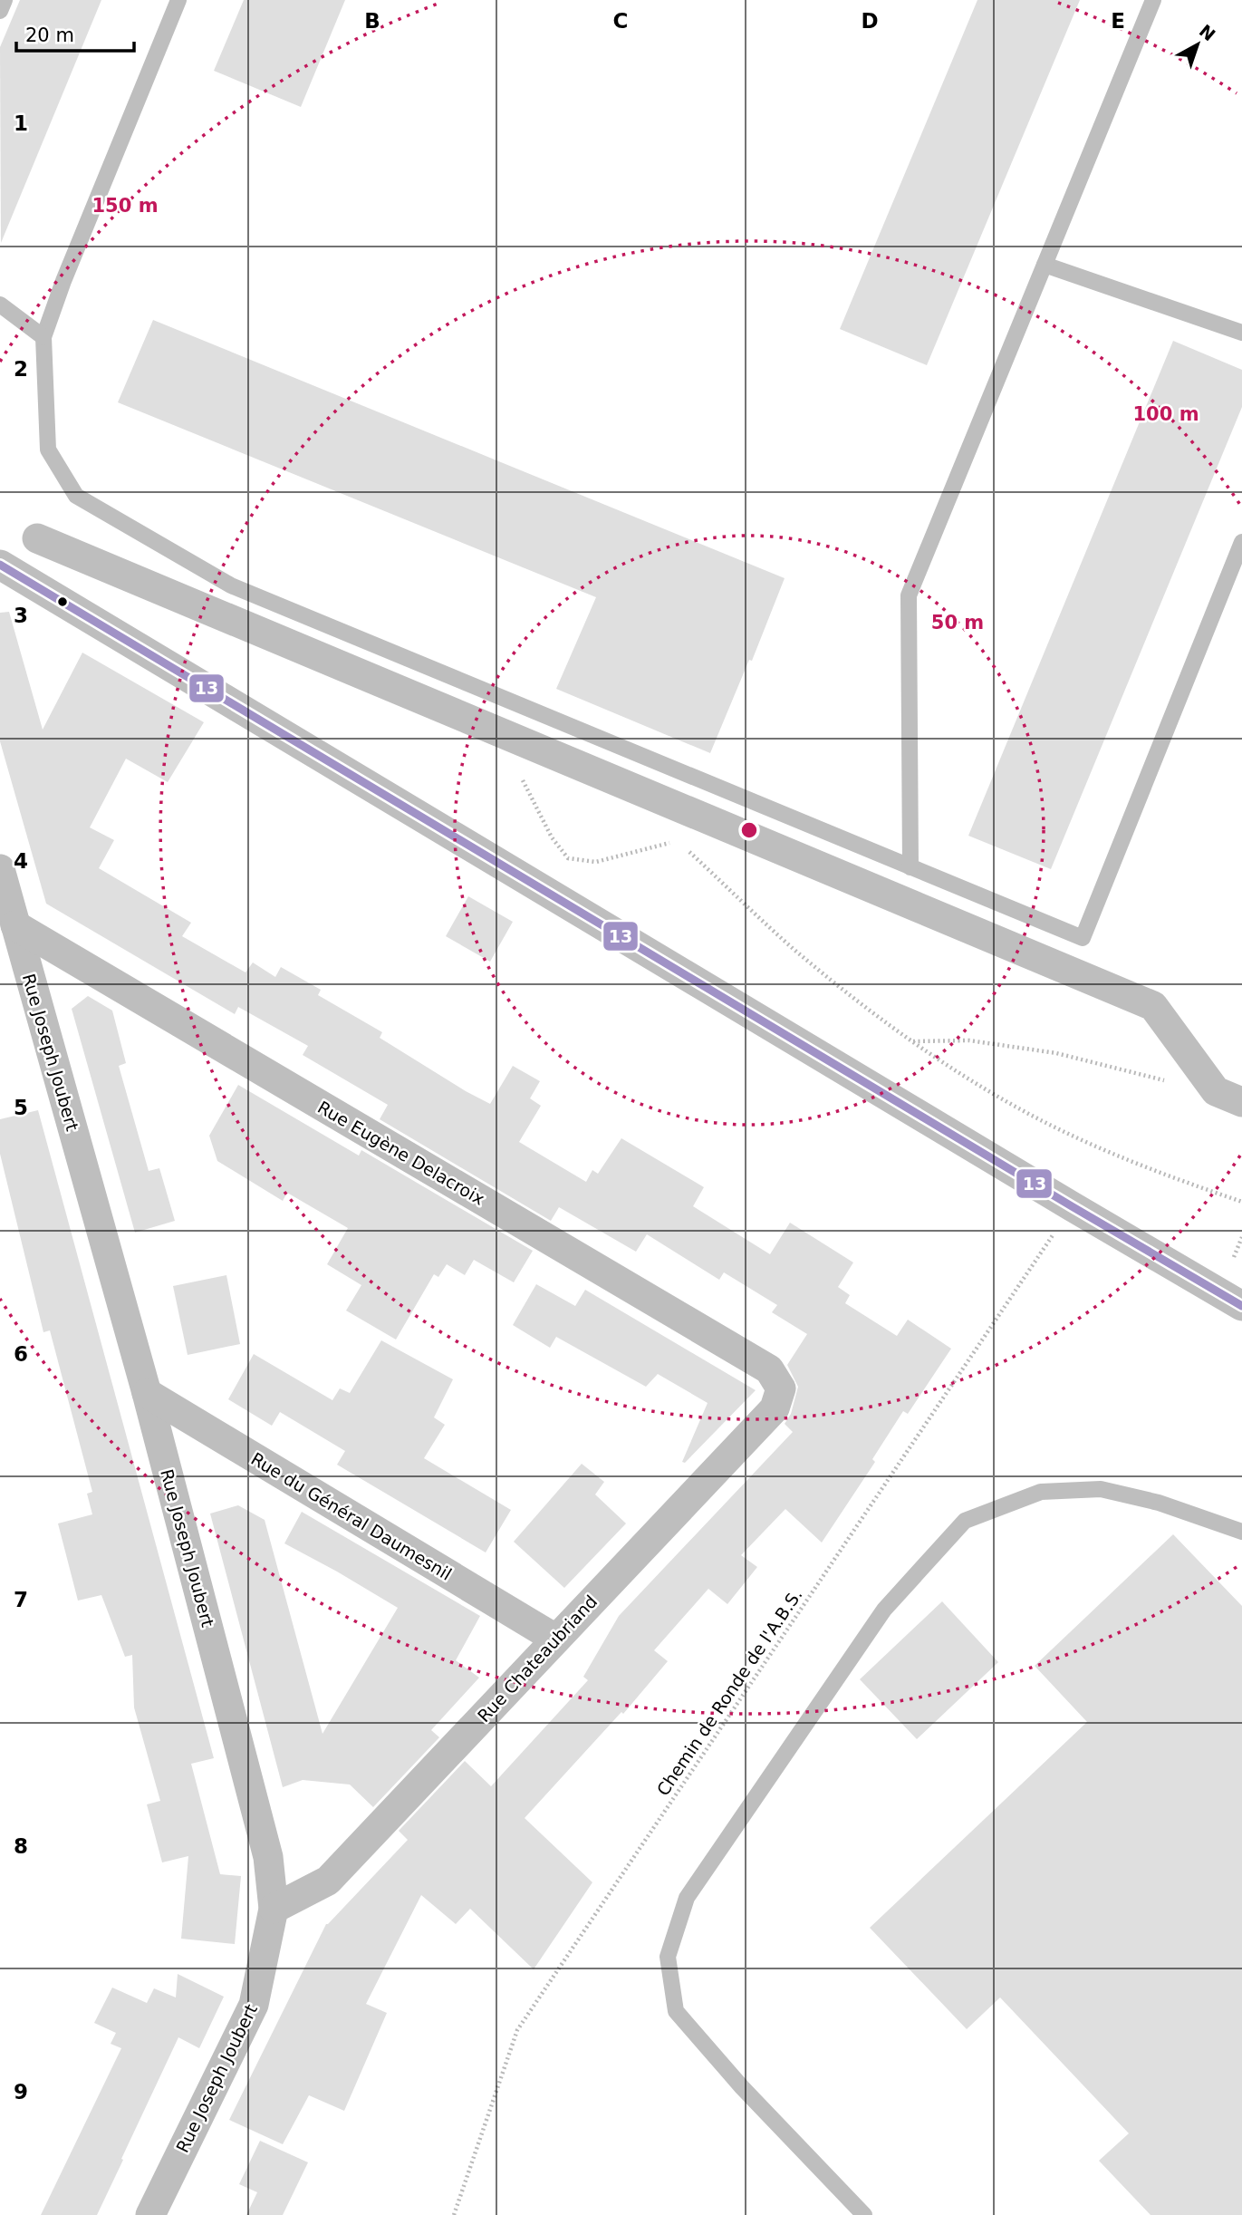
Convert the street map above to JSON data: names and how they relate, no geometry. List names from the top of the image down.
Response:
{
  "streets": {
    "street": [
      "Rue Joseph Joubert",
      "Rue Eugène Delacroix",
      "Rue du Général Daumesnil",
      "Rue Chateaubriand"
    ],
    "path": ["Chemin de Ronde de l'A.B.S."]
  },
  "crossings": [
    ["Rue Joseph Joubert", "Rue Eugène Delacroix"],
    ["Rue Joseph Joubert", "Rue du Général Daumesnil"],
    ["Rue Joseph Joubert", "Rue Chateaubriand"],
    ["Rue Eugène Delacroix", "Rue Chateaubriand"],
    ["Rue du Général Daumesnil", "Rue Chateaubriand"]
  ],
  "lines": ["transit line 13"],
  "scale_bar": "20 m",
  "north": "top right",
  "grid": {
    "columns": [
      "B",
      "C",
      "D",
      "E"
    ],
    "rows": [
      "1",
      "2",
      "3",
      "4",
      "5",
      "6",
      "7",
      "8",
      "9"
    ]
  },
  "rings": ["150 m", "100 m", "50 m"]
}
